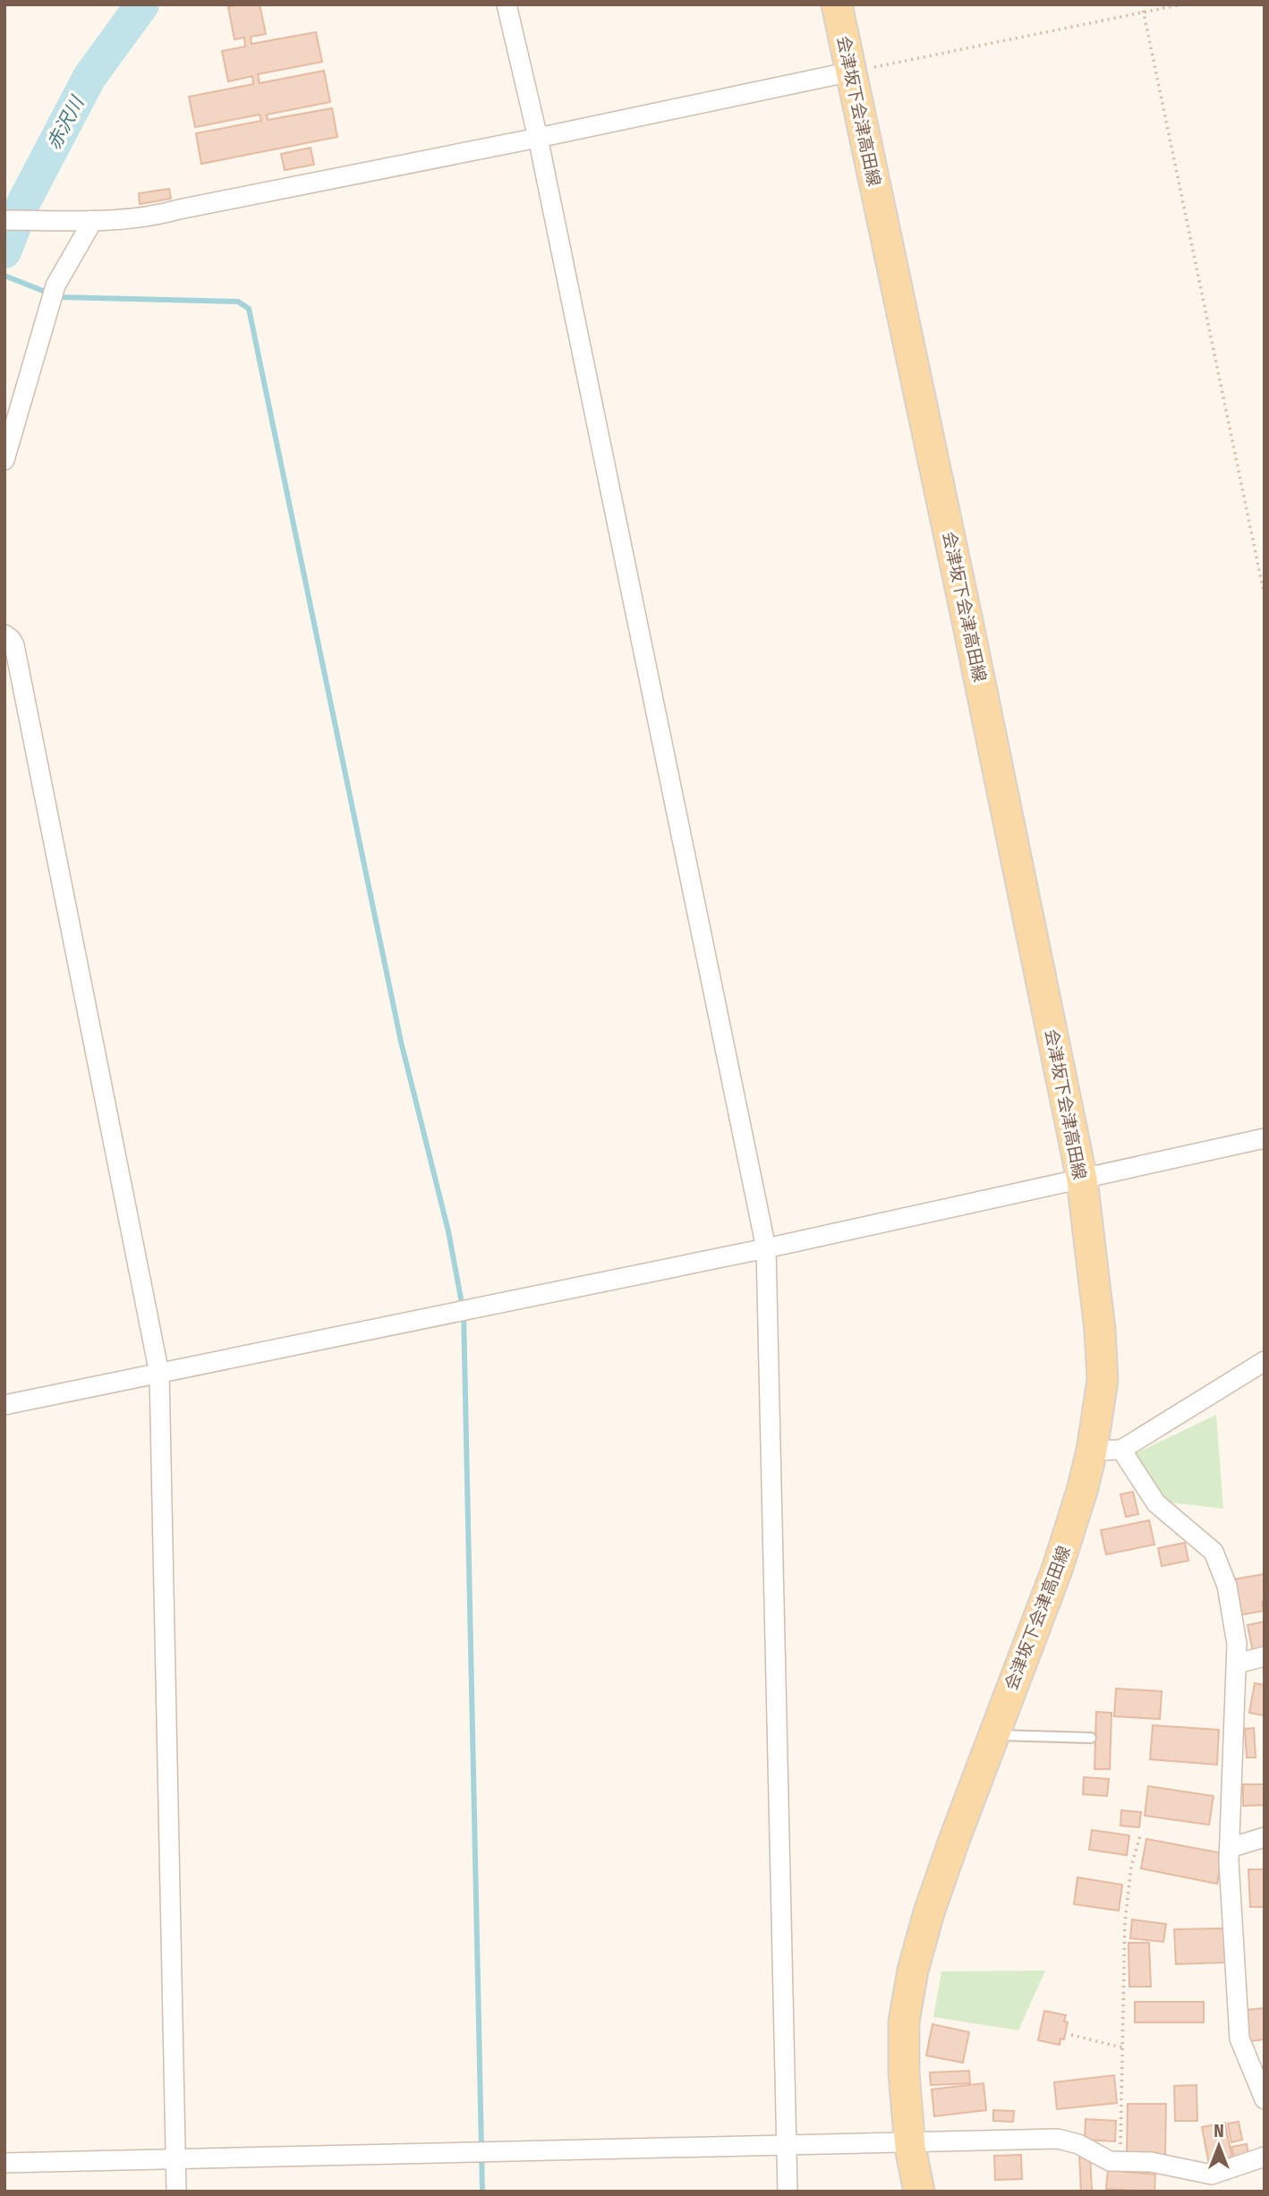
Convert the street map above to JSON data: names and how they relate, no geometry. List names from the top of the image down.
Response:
{
  "streets": {
    "main road": ["会津坂下会津高田線"]
  },
  "water": ["赤沢川"],
  "north": "top"
}
